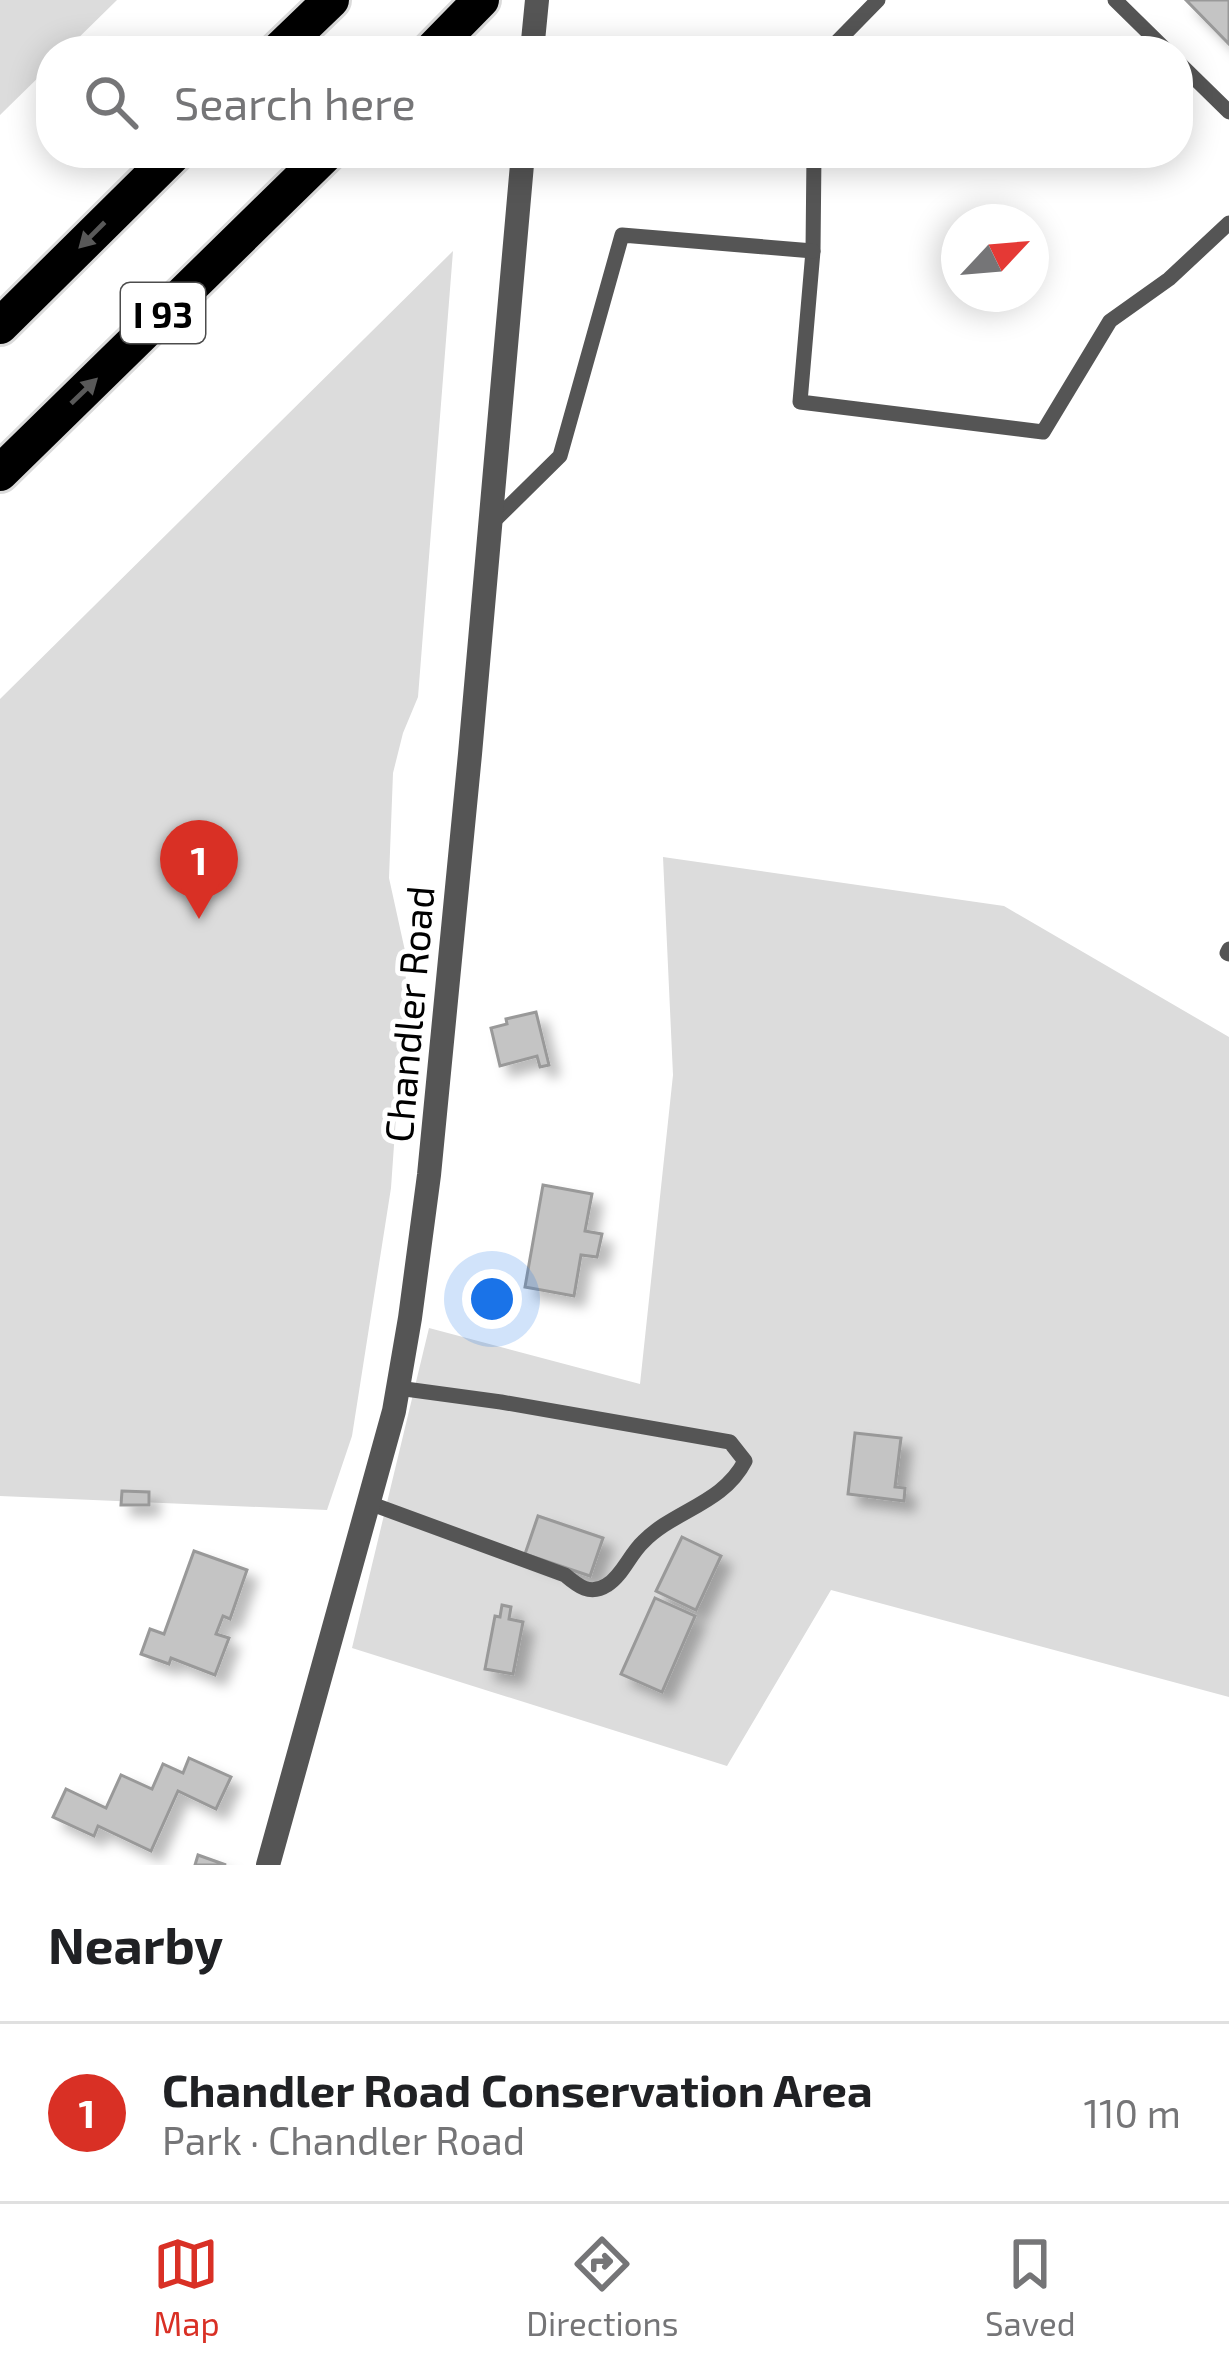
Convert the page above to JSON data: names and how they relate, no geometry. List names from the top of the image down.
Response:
{
  "streets": {
    "highway": ["I 93"],
    "street": ["Chandler Road"]
  },
  "north": "top right",
  "page": {
    "search": "Search here",
    "pins": "1",
    "heading": "Nearby",
    "list": [
      {
        "mark": "1",
        "name": "Chandler Road Conservation Area",
        "note": "Park · Chandler Road",
        "value": "110 m"
      }
    ],
    "nav": ["Map", "Directions", "Saved"]
  }
}
